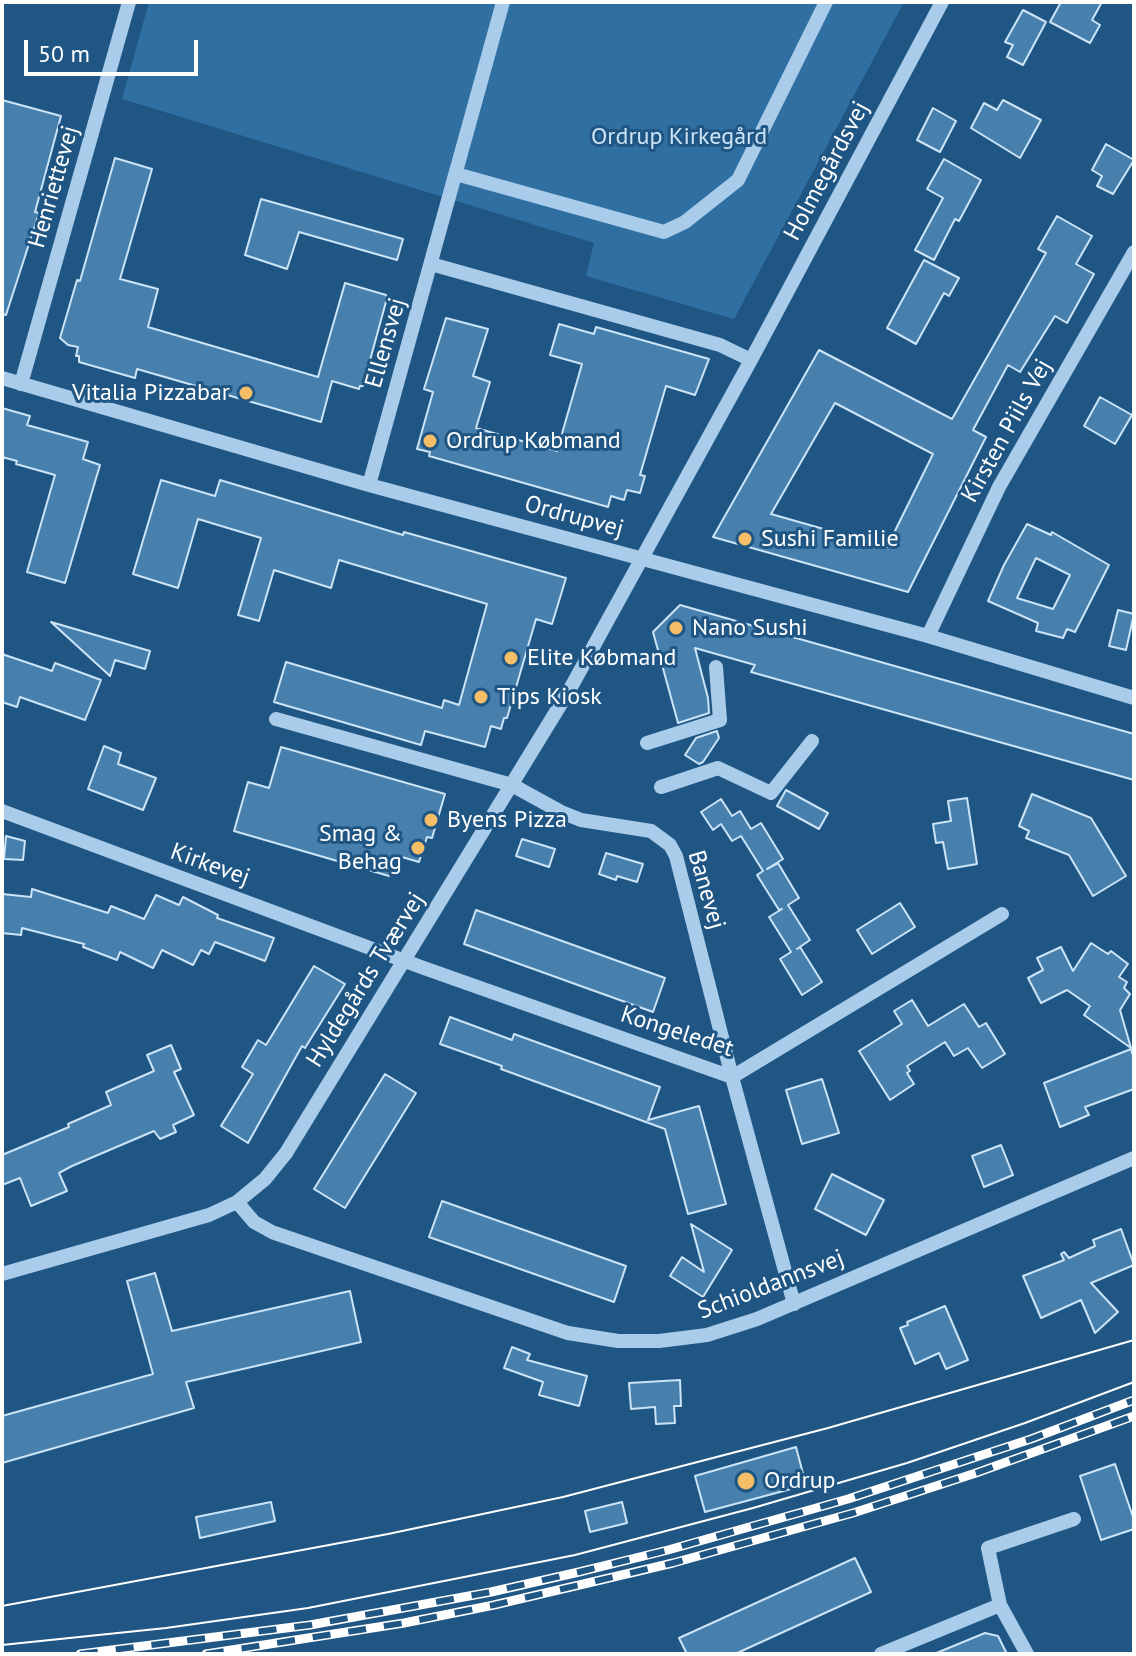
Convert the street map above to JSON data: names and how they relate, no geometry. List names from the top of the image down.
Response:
{
  "streets": {
    "street": [
      "Holmegårdsvej",
      "Henriettevej",
      "Ellensvej",
      "Kirsten Piils Vej",
      "Ordrupvej",
      "Kirkevej",
      "Banevej",
      "Hyldegårds Tværvej",
      "Kongeledet",
      "Schioldannsvej"
    ]
  },
  "crossings": [
    ["Holmegårdsvej", "Ordrupvej"],
    ["Holmegårdsvej", "Hyldegårds Tværvej"],
    ["Henriettevej", "Ordrupvej"],
    ["Ellensvej", "Ordrupvej"],
    ["Kirsten Piils Vej", "Ordrupvej"],
    ["Ordrupvej", "Hyldegårds Tværvej"],
    ["Kirkevej", "Hyldegårds Tværvej"],
    ["Kirkevej", "Kongeledet"],
    ["Banevej", "Hyldegårds Tværvej"],
    ["Banevej", "Kongeledet"],
    ["Banevej", "Schioldannsvej"],
    ["Hyldegårds Tværvej", "Kongeledet"],
    ["Hyldegårds Tværvej", "Schioldannsvej"]
  ],
  "parks": ["Ordrup Kirkegård"],
  "places": [
    "Vitalia Pizzabar",
    "Ordrup Købmand",
    "Sushi Familie",
    "Nano Sushi",
    "Elite Købmand",
    "Tips Kiosk",
    "Byens Pizza",
    "Smag & Behag",
    "Ordrup"
  ],
  "scale_bar": "50 m"
}
